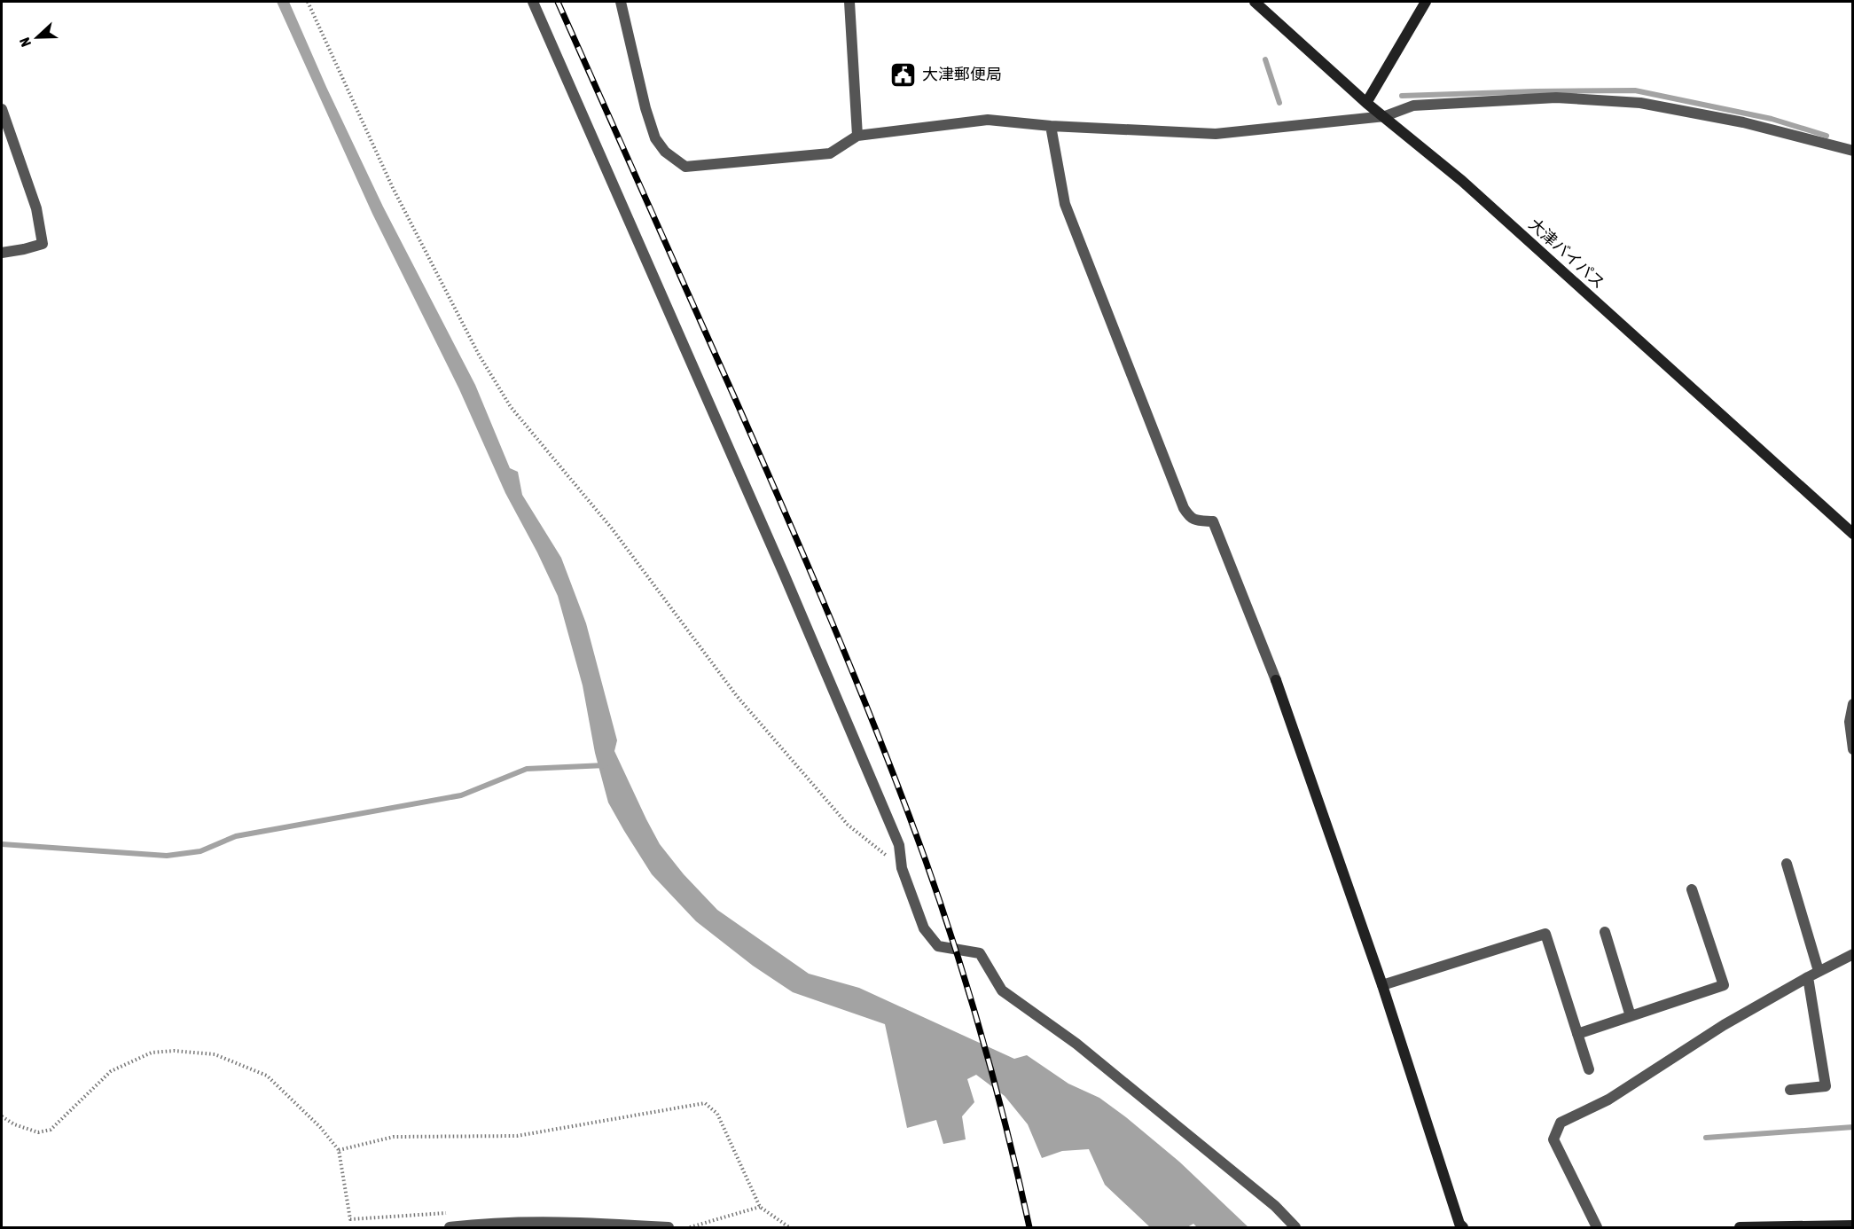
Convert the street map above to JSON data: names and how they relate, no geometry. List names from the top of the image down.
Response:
{
  "streets": {
    "main road": ["大津バイパス"]
  },
  "places": {
    "public building": ["大津郵便局"]
  },
  "north": "left"
}
